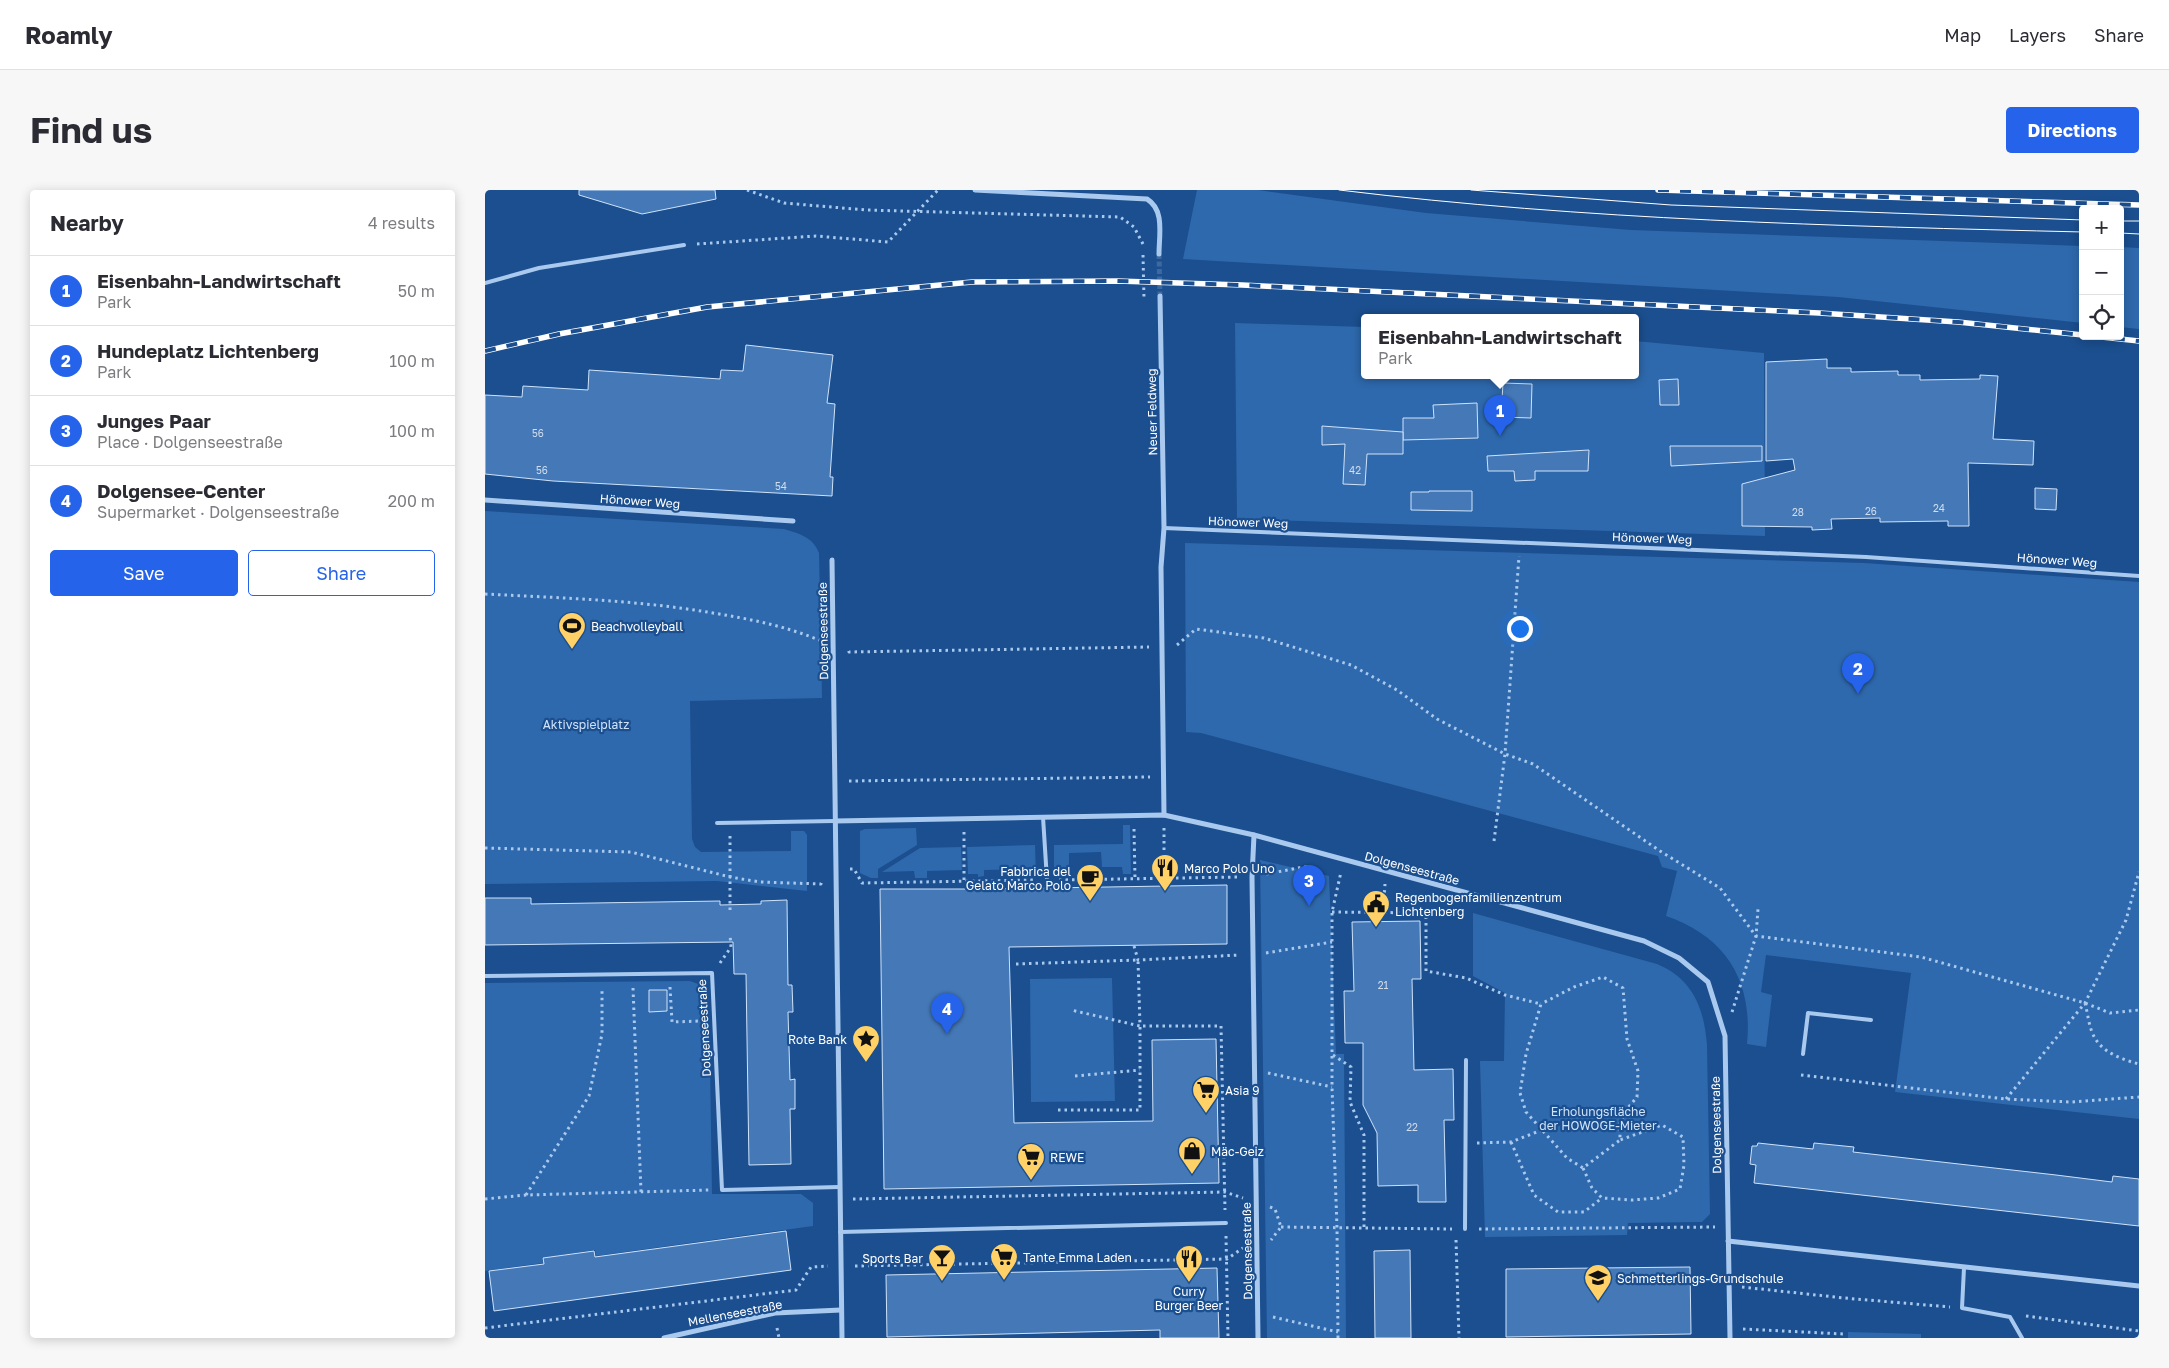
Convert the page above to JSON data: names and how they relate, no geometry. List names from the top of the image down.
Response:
{
  "streets": {
    "street": [
      "Neuer Feldweg",
      "Hönower Weg",
      "Dolgenseestraße",
      "Mellenseestraße"
    ]
  },
  "crossings": [
    ["Neuer Feldweg", "Hönower Weg"],
    ["Dolgenseestraße", "Mellenseestraße"]
  ],
  "parks": ["Aktivspielplatz", "Erholungsfläche der HOWOGE-Mieter"],
  "places": {
    "sports": ["Beachvolleyball"],
    "restaurant": ["Marco Polo Uno", "Curry Burger Beer"],
    "cafe": ["Fabbrica del Gelato Marco Polo"],
    "public building": ["Regenbogenfamilienzentrum Lichtenberg"],
    "place": ["Rote Bank"],
    "supermarket": ["Asia 9", "REWE", "Tante Emma Laden"],
    "shop": ["Mäc-Geiz"],
    "bar": ["Sports Bar"],
    "school or university": ["Schmetterlings-Grundschule"]
  },
  "house_numbers": [
    "56",
    "56",
    "42",
    "54",
    "24",
    "26",
    "28",
    "21",
    "22"
  ],
  "page": {
    "header": "Roamly",
    "nav": ["Map", "Layers", "Share"],
    "buttons": [
      "Directions",
      ["Save", "Share"]
    ],
    "title": "Find us",
    "heading": ["Nearby", "4 results"],
    "map_buttons": ["+", "−"],
    "list": [
      {
        "mark": "1",
        "name": "Eisenbahn-Landwirtschaft",
        "note": "Park",
        "value": "50 m"
      },
      {
        "mark": "2",
        "name": "Hundeplatz Lichtenberg",
        "note": "Park",
        "value": "100 m"
      },
      {
        "mark": "3",
        "name": "Junges Paar",
        "note": "Place · Dolgenseestraße",
        "value": "100 m"
      },
      {
        "mark": "4",
        "name": "Dolgensee-Center",
        "note": "Supermarket · Dolgenseestraße",
        "value": "200 m"
      }
    ],
    "popup": ["Eisenbahn-Landwirtschaft", "Park"],
    "pins": [
      "1",
      "2",
      "3",
      "4"
    ]
  }
}
